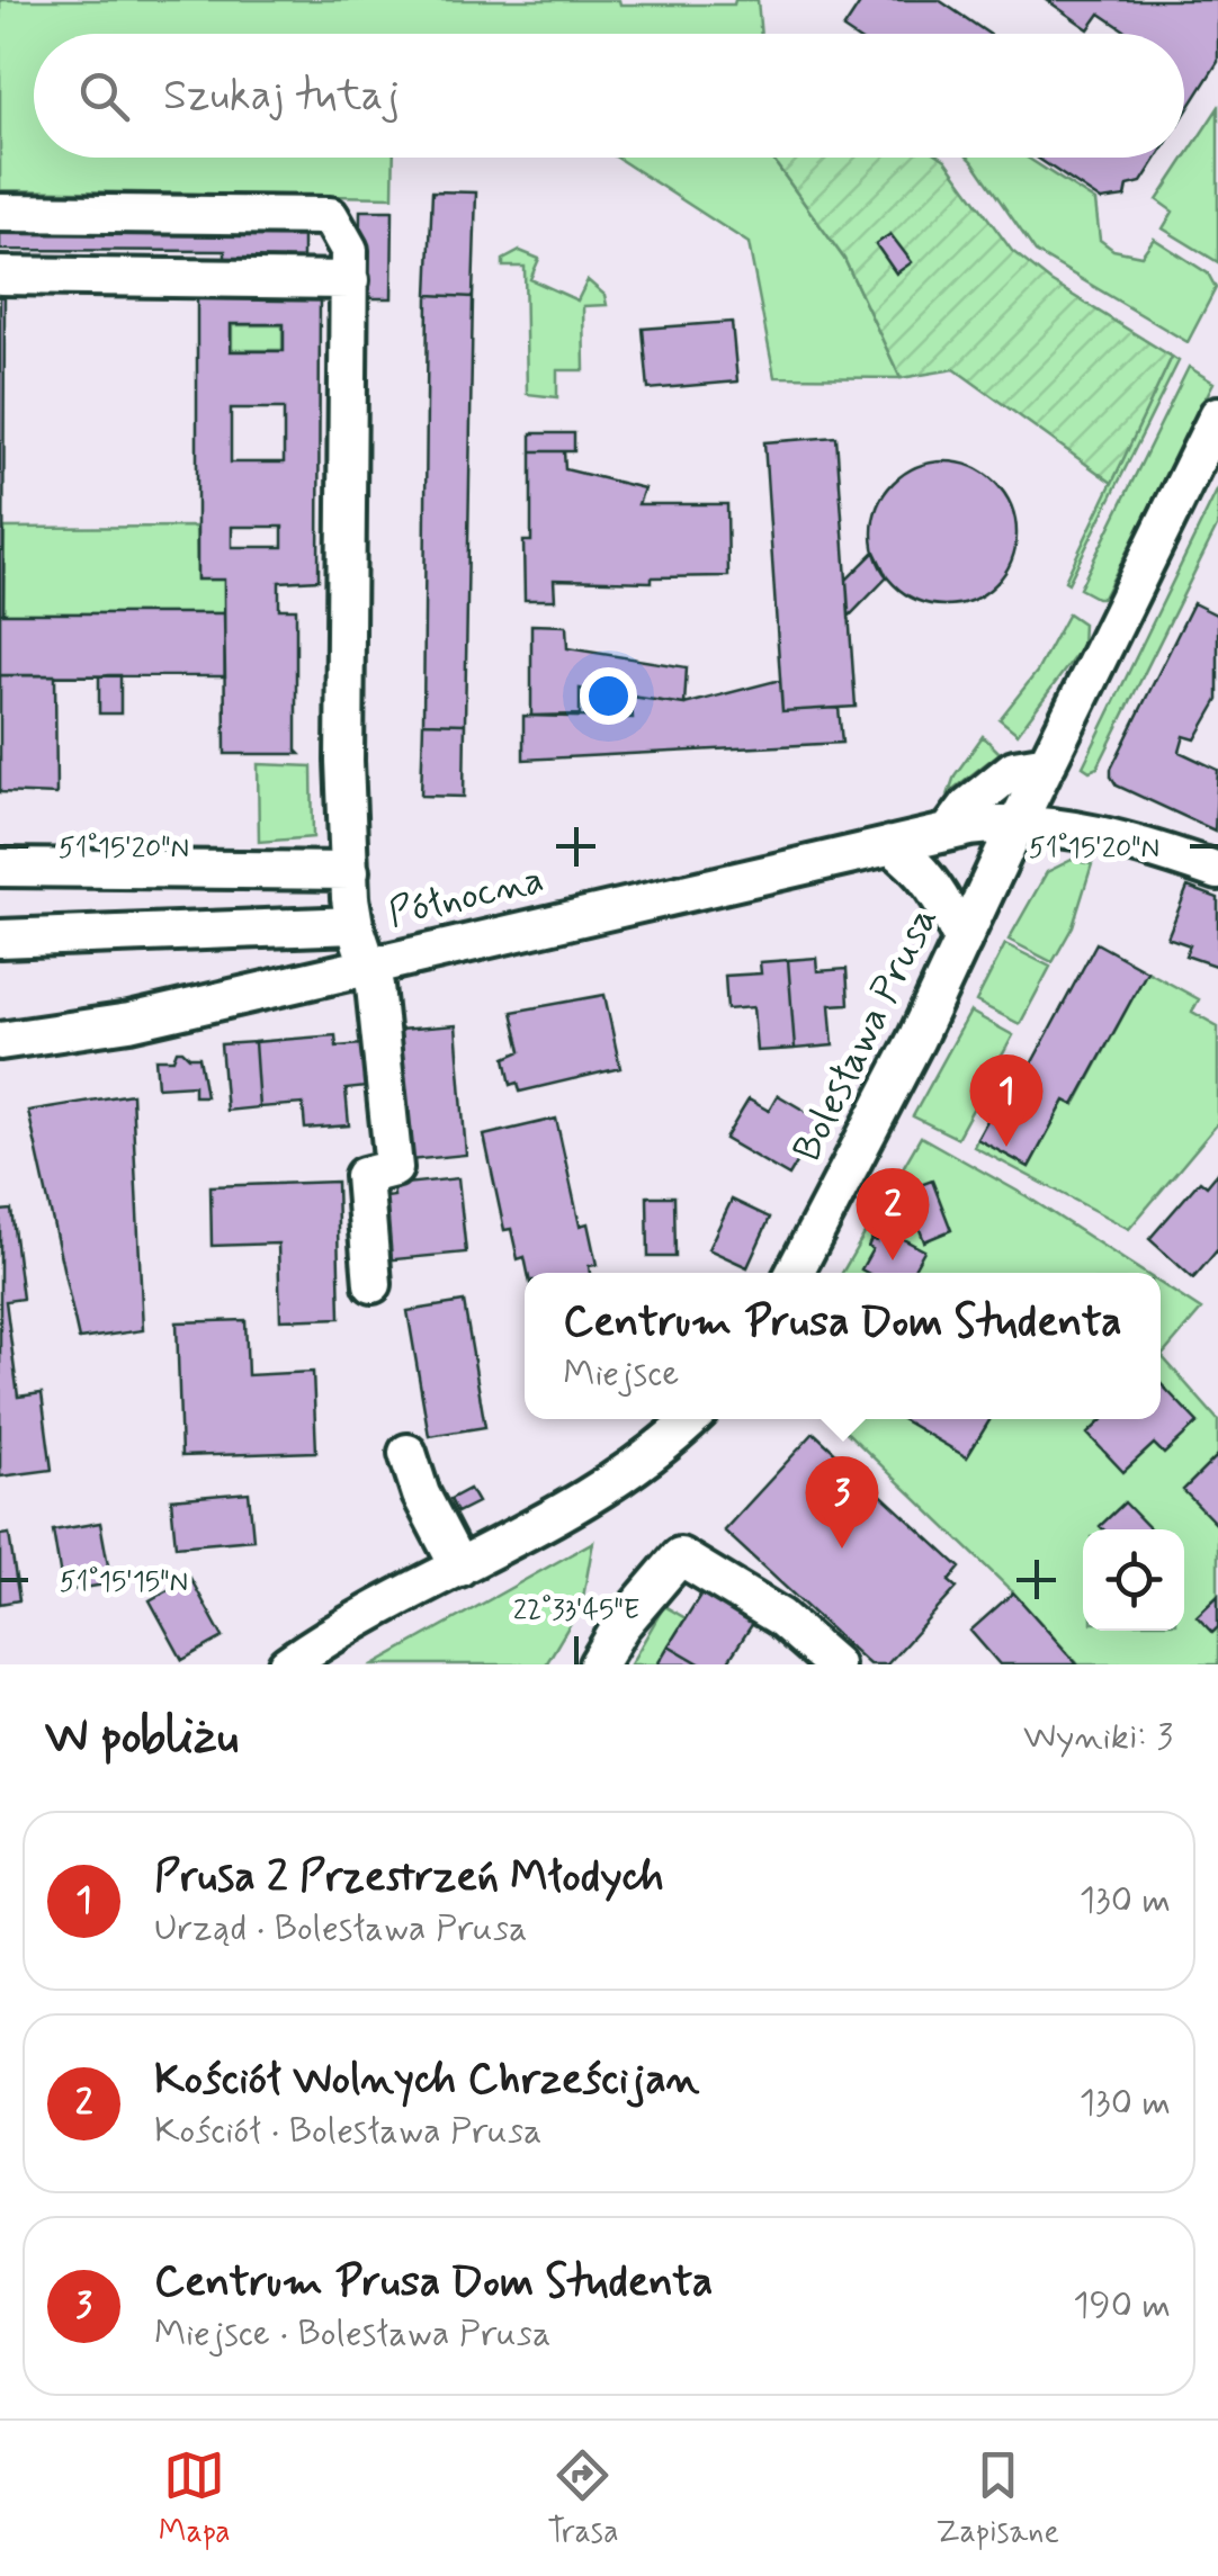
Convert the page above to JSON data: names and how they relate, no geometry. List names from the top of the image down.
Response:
{
  "streets": {
    "street": ["Północna", "Bolesława Prusa"]
  },
  "crossings": [
    ["Północna", "Bolesława Prusa"]
  ],
  "page": {
    "search": "Szukaj tutaj",
    "pins": ["1", "2", "3"],
    "popup": ["Centrum Prusa Dom Studenta", "Miejsce"],
    "heading": ["W pobliżu", "Wyniki: 3"],
    "list": [
      {
        "mark": "1",
        "name": "Prusa 2 Przestrzeń Młodych",
        "note": "Urząd · Bolesława Prusa",
        "value": "130 m"
      },
      {
        "mark": "2",
        "name": "Kościół Wolnych Chrześcijan",
        "note": "Kościół · Bolesława Prusa",
        "value": "130 m"
      },
      {
        "mark": "3",
        "name": "Centrum Prusa Dom Studenta",
        "note": "Miejsce · Bolesława Prusa",
        "value": "190 m"
      }
    ],
    "nav": ["Mapa", "Trasa", "Zapisane"]
  },
  "coordinates": ["51°15'20\"N", "51°15'15\"N", "22°33'45\"E"]
}
